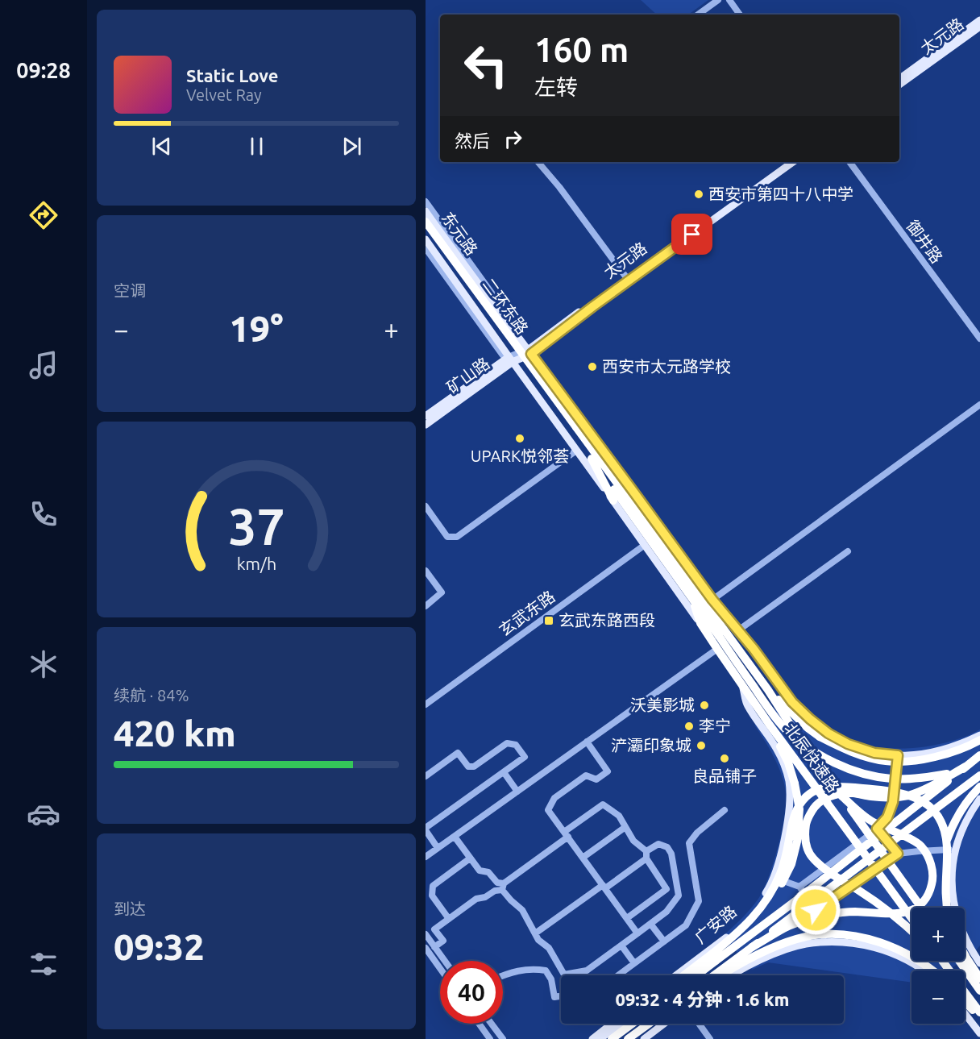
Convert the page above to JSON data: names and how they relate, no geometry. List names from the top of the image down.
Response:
{
  "streets": {
    "highway": ["二环东路", "北辰快速路"],
    "main road": [
      "太元路",
      "东元路",
      "矿山路",
      "广安路"
    ],
    "street": ["御井路", "玄武东路"]
  },
  "crossings": [
    ["太元路", "东元路"],
    ["太元路", "矿山路"],
    ["东元路", "矿山路"],
    ["东元路", "玄武东路"],
    ["东元路", "北辰快速路"],
    ["二环东路", "北辰快速路"],
    ["北辰快速路", "广安路"]
  ],
  "places": {
    "other": [
      "西安市第四十八中学",
      "西安市太元路学校",
      "UPARK悦邻荟",
      "沃美影城",
      "李宁",
      "浐灞印象城",
      "良品铺子"
    ],
    "transit": ["玄武东路西段"]
  },
  "page": {
    "tabs": "09:28",
    "turn": ["160 m", "左转"],
    "song": ["Static Love", "Velvet Ray"],
    "then": "然后",
    "tile": [
      "空调",
      ["续航 · 84%", "420 km"],
      ["到达", "09:32"]
    ],
    "heat": ["−", "19°", "+"],
    "map_buttons": ["+", "−"],
    "limit": "40",
    "trip": "09:32 · 4 分钟 · 1.6 km",
    "gauge": ["37", "km/h"]
  }
}
